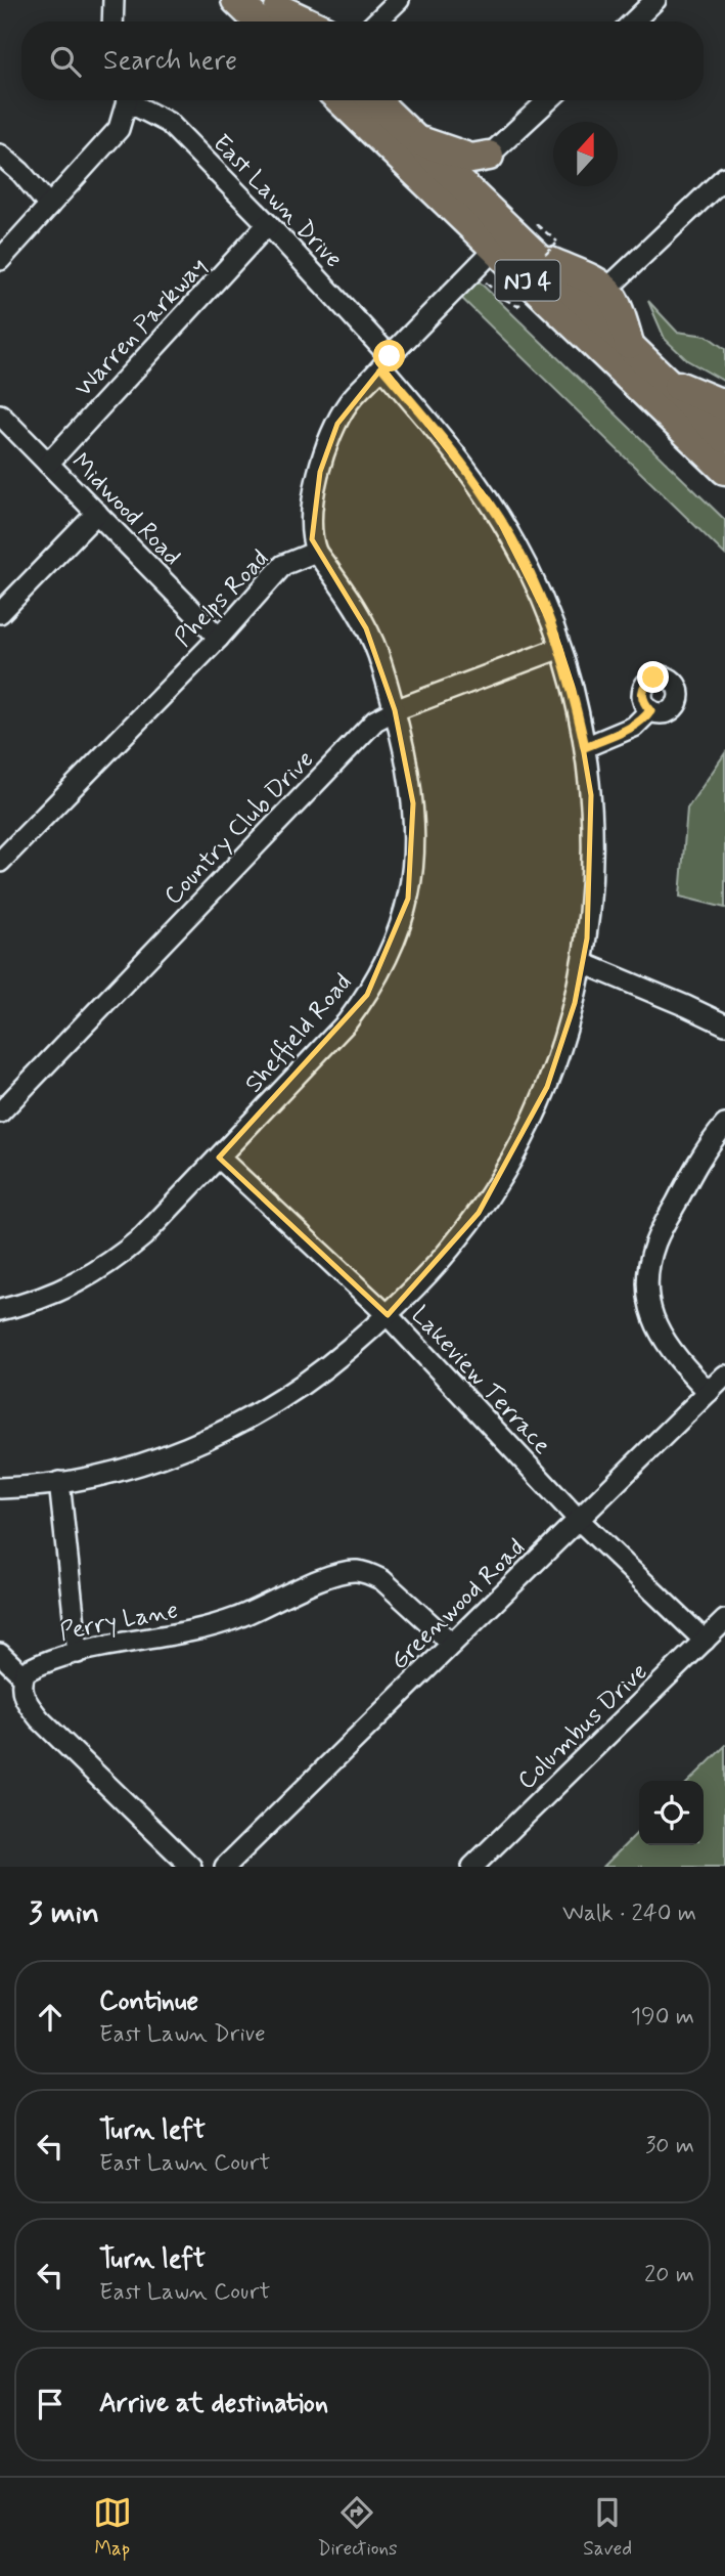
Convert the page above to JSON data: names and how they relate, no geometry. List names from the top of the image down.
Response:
{
  "streets": {
    "highway": ["NJ 4"],
    "street": [
      "East Lawn Drive",
      "Warren Parkway",
      "Midwood Road",
      "Phelps Road",
      "Country Club Drive",
      "Sheffield Road",
      "Lakeview Terrace",
      "Greenwood Road",
      "Perry Lane",
      "Columbus Drive"
    ]
  },
  "crossings": [
    ["East Lawn Drive", "Warren Parkway"],
    ["East Lawn Drive", "Country Club Drive"],
    ["East Lawn Drive", "Lakeview Terrace"],
    ["Warren Parkway", "Midwood Road"],
    ["Midwood Road", "Phelps Road"],
    ["Phelps Road", "Sheffield Road"],
    ["Country Club Drive", "Sheffield Road"],
    ["Sheffield Road", "Lakeview Terrace"],
    ["Lakeview Terrace", "Greenwood Road"],
    ["Lakeview Terrace", "Columbus Drive"],
    ["Greenwood Road", "Perry Lane"]
  ],
  "north": "top",
  "page": {
    "search": "Search here",
    "heading": ["3 min", "Walk · 240 m"],
    "list": [
      ["Continue", "East Lawn Drive", "190 m"],
      ["Turn left", "East Lawn Court", "30 m"],
      ["Turn left", "East Lawn Court", "20 m"],
      "Arrive at destination"
    ],
    "nav": ["Map", "Directions", "Saved"]
  }
}
